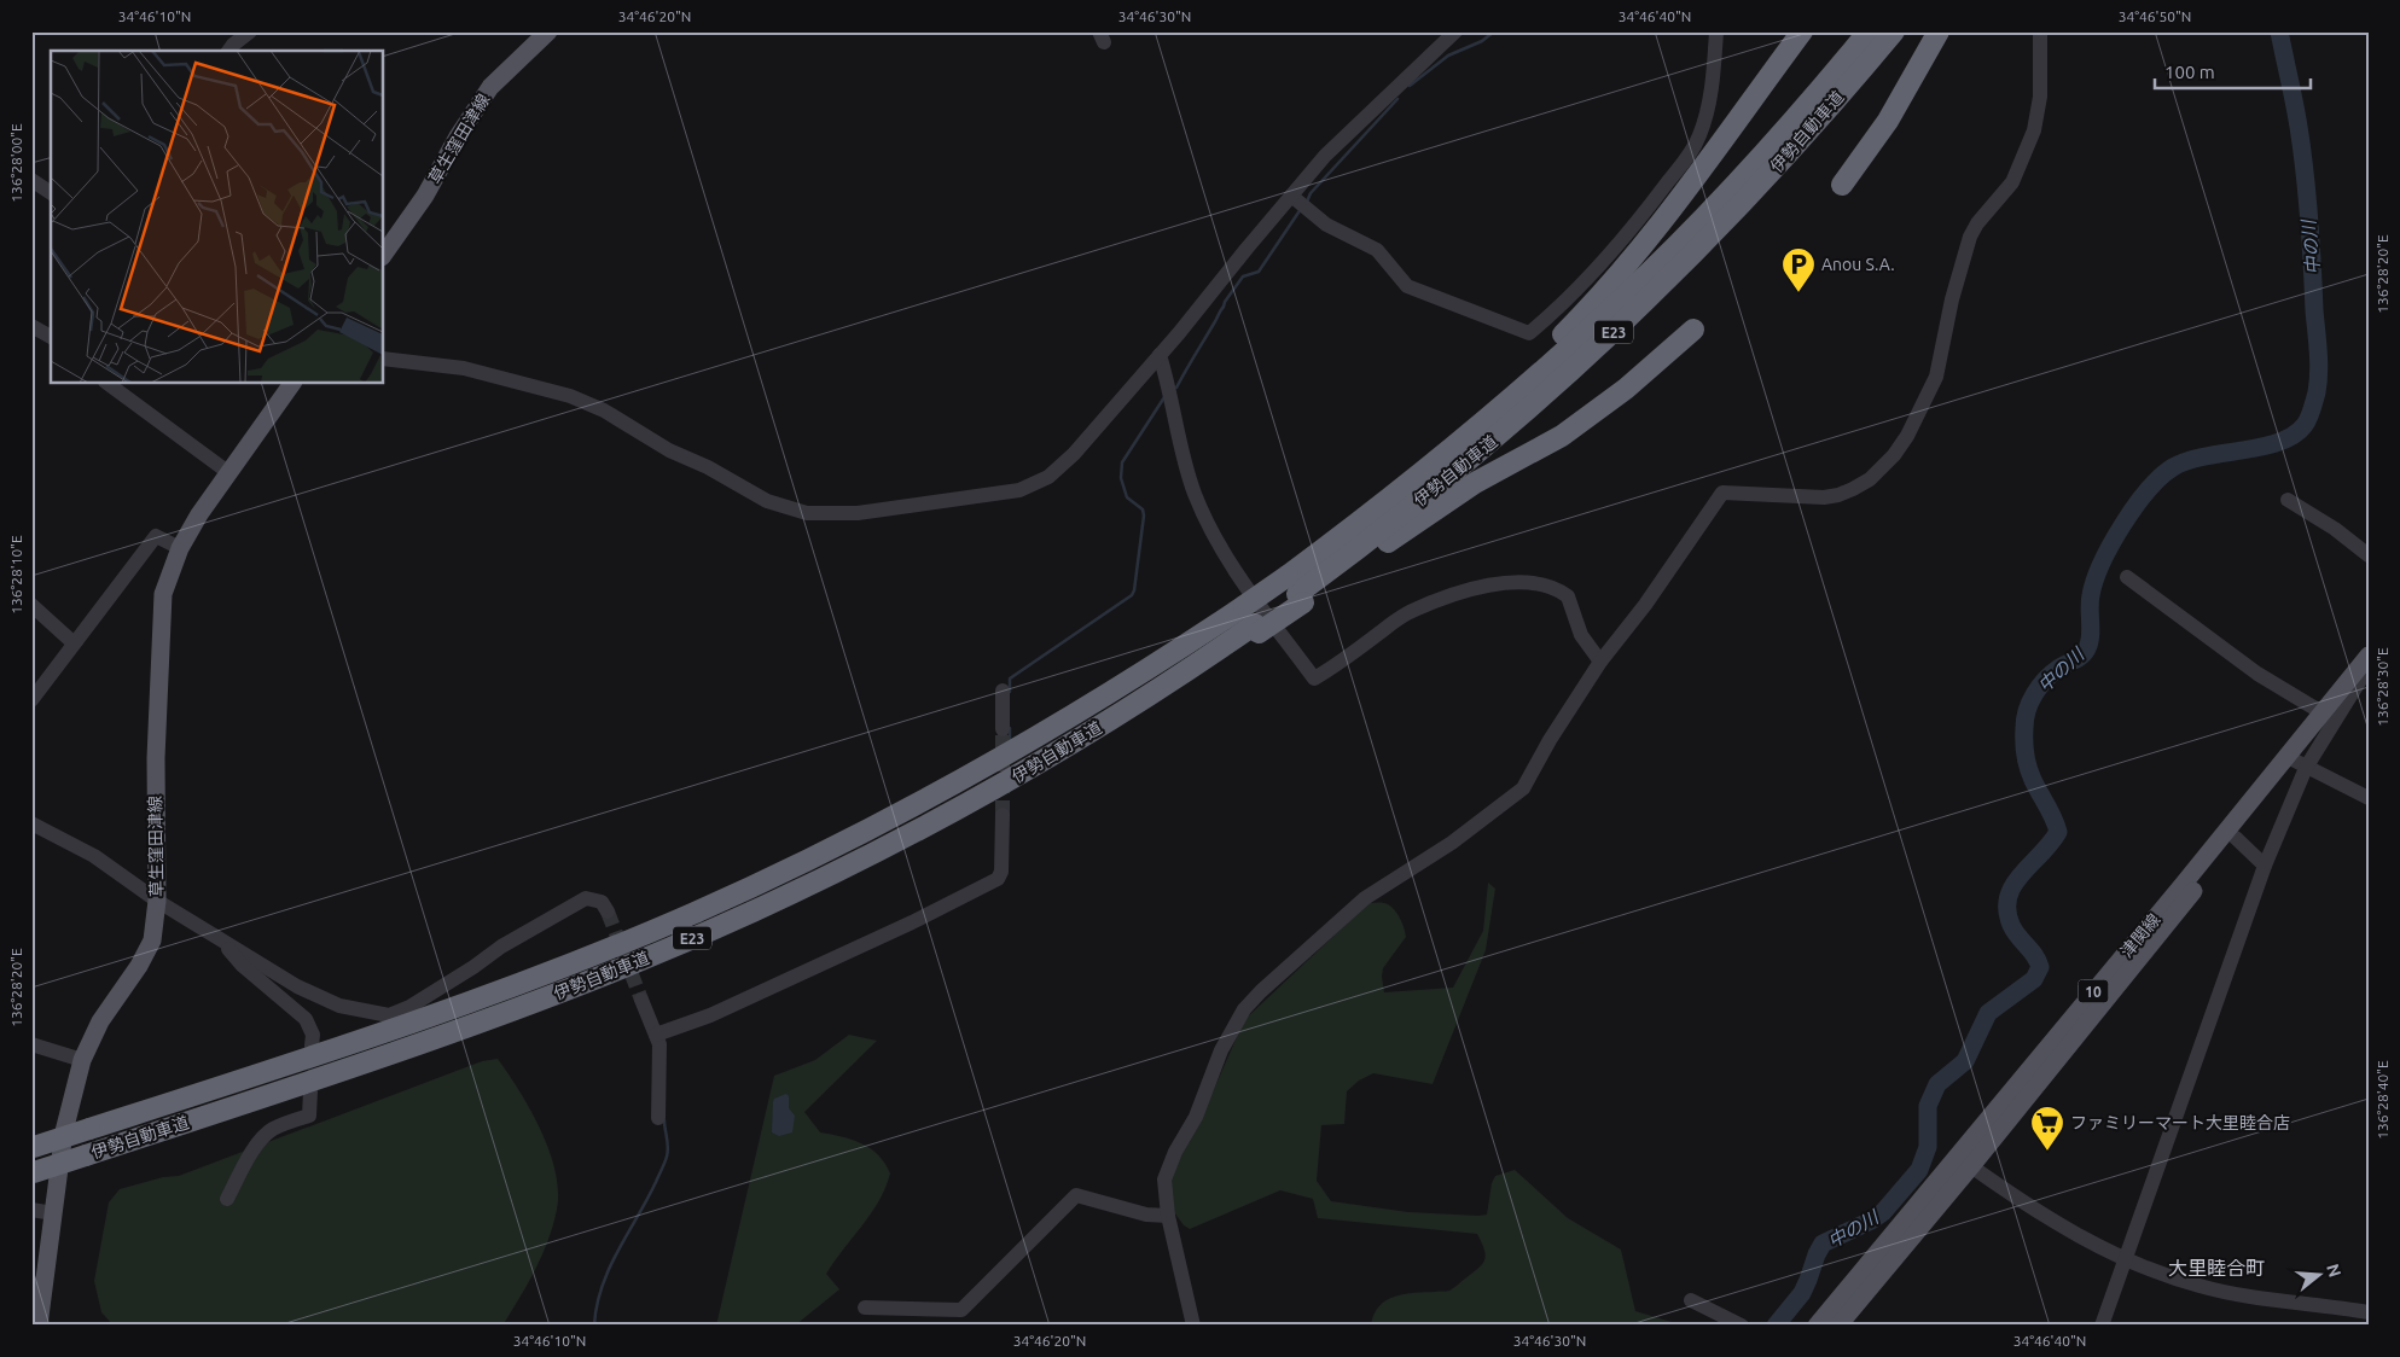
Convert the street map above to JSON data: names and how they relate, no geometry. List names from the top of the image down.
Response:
{
  "streets": {
    "highway": ["伊勢自動車道", "E23"],
    "main road": ["草生窪田津線", "津関線", "10"]
  },
  "districts": ["大里睦合町"],
  "water": ["中の川"],
  "places": {
    "parking": ["Anou S.A."],
    "supermarket": ["ファミリーマート大里睦合店"]
  },
  "scale_bar": "100 m",
  "north": "right",
  "coordinates": [
    "34°46'10\"N",
    "34°46'20\"N",
    "34°46'30\"N",
    "34°46'40\"N",
    "34°46'50\"N",
    "136°28'00\"E",
    "136°28'20\"E",
    "136°28'10\"E",
    "136°28'30\"E",
    "136°28'40\"E"
  ]
}
